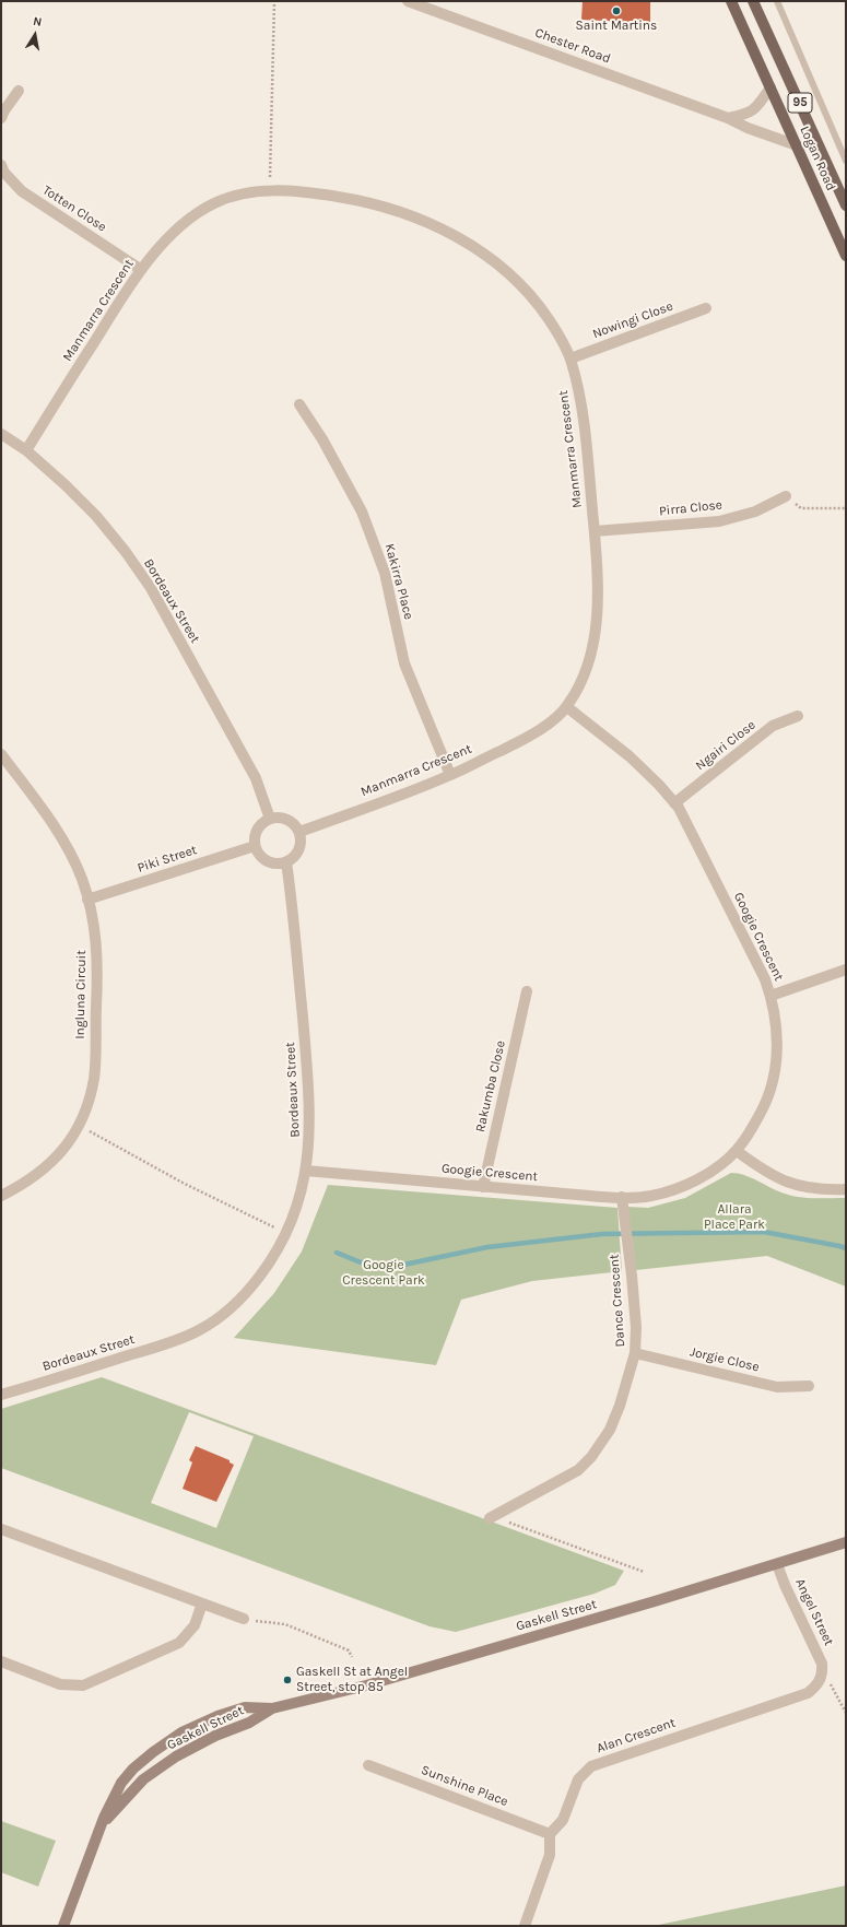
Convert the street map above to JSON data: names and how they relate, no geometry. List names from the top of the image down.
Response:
{
  "streets": {
    "main road": ["95", "Logan Road"],
    "street": [
      "Chester Road",
      "Totten Close",
      "Manmarra Crescent",
      "Nowingi Close",
      "Pirra Close",
      "Kakirra Place",
      "Bordeaux Street",
      "Ngairi Close",
      "Piki Street",
      "Googie Crescent",
      "Ingluna Circuit",
      "Rakumba Close",
      "Dance Crescent",
      "Jorgie Close",
      "Angel Street",
      "Gaskell Street",
      "Alan Crescent",
      "Sunshine Place"
    ]
  },
  "crossings": [
    ["Chester Road", "Logan Road"],
    ["Totten Close", "Manmarra Crescent"],
    ["Manmarra Crescent", "Nowingi Close"],
    ["Manmarra Crescent", "Pirra Close"],
    ["Manmarra Crescent", "Kakirra Place"],
    ["Manmarra Crescent", "Bordeaux Street"],
    ["Manmarra Crescent", "Piki Street"],
    ["Manmarra Crescent", "Googie Crescent"],
    ["Bordeaux Street", "Piki Street"],
    ["Bordeaux Street", "Googie Crescent"],
    ["Ngairi Close", "Googie Crescent"],
    ["Piki Street", "Ingluna Circuit"],
    ["Googie Crescent", "Rakumba Close"],
    ["Googie Crescent", "Dance Crescent"],
    ["Dance Crescent", "Jorgie Close"],
    ["Angel Street", "Gaskell Street"],
    ["Angel Street", "Alan Crescent"],
    ["Alan Crescent", "Sunshine Place"]
  ],
  "parks": ["Allara Place Park", "Googie Crescent Park"],
  "places": ["Saint Martins", "Gaskell St at Angel Street, stop 85"],
  "north": "top"
}
